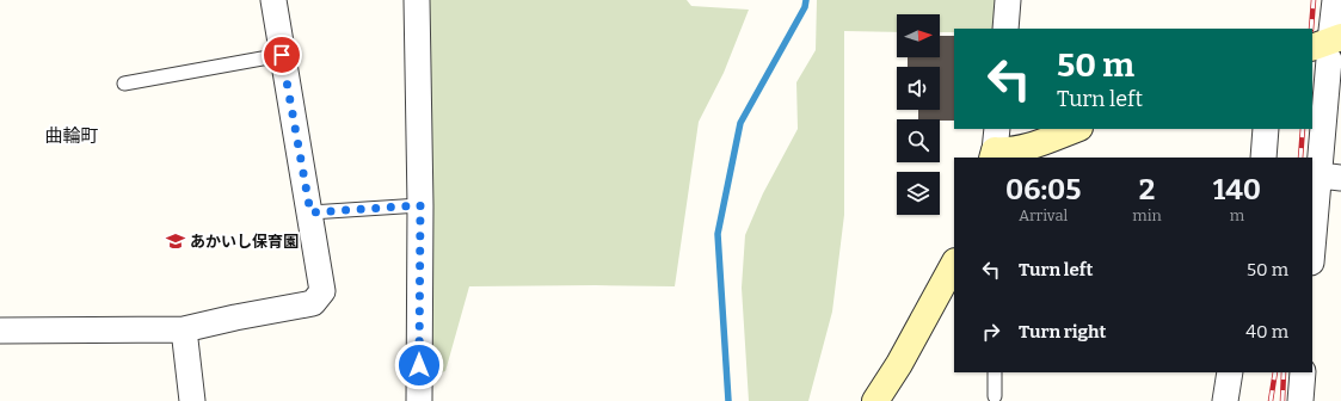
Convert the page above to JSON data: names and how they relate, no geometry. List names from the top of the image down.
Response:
{
  "districts": ["曲輪町"],
  "places": {
    "school or university": ["あかいし保育園"]
  },
  "north": "right",
  "page": {
    "turn": ["50 m", "Turn left"],
    "eta": [
      "06:05",
      "Arrival",
      "2",
      "min",
      "140",
      "m"
    ],
    "list": [
      {
        "name": "Turn left",
        "value": "50 m"
      },
      {
        "name": "Turn right",
        "value": "40 m"
      }
    ]
  }
}
